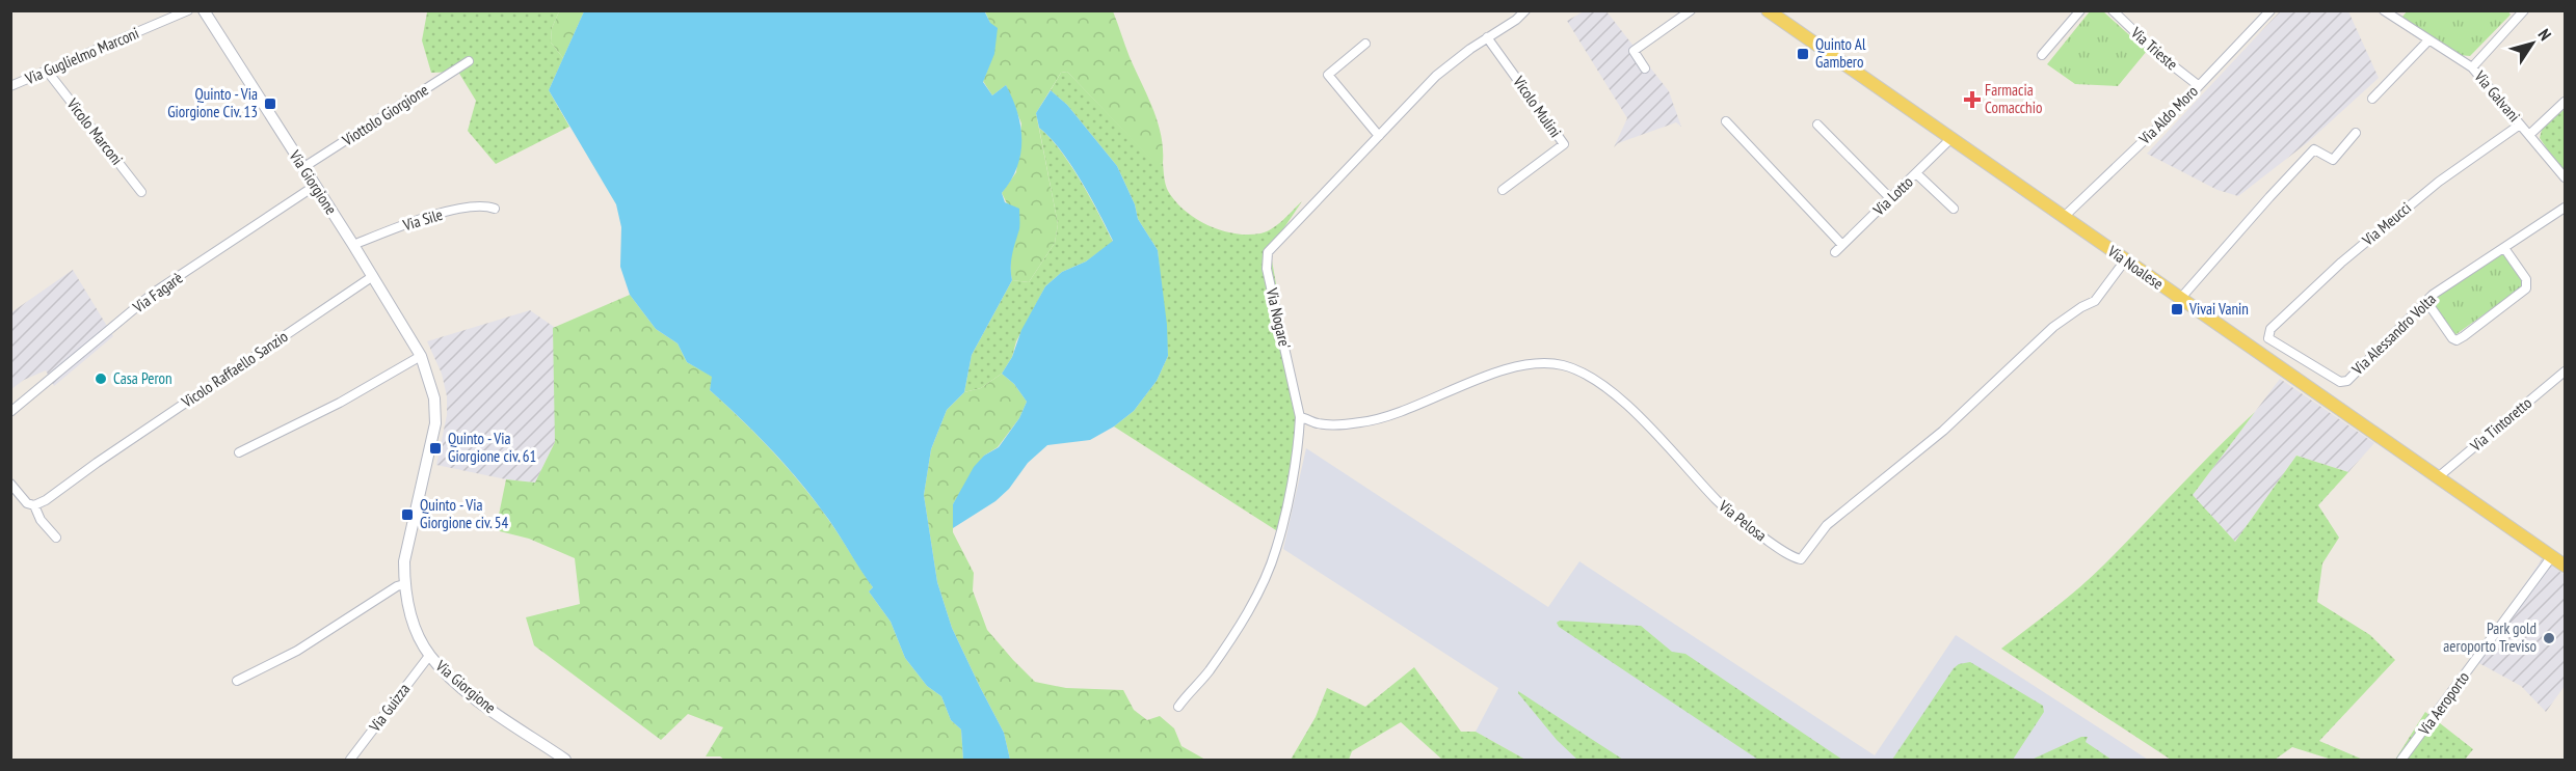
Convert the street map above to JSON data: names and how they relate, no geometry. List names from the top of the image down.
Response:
{
  "streets": {
    "main road": ["Via Noalese"],
    "street": [
      "Via Trieste",
      "Via Guglielmo Marconi",
      "Via Galvani",
      "Vicolo Mulini",
      "Viottolo Giorgione",
      "Via Aldo Moro",
      "Vicolo Marconi",
      "Via Giorgione",
      "Via Lotto",
      "Via Sile",
      "Via Meucci",
      "Via Fagarè",
      "Via Nogare'",
      "Via Alessandro Volta",
      "Vicolo Raffaello Sanzio",
      "Via Tintoretto",
      "Via Pelosa",
      "Via Aeroporto",
      "Via Guizza"
    ]
  },
  "crossings": [
    ["Via Trieste", "Via Aldo Moro"],
    ["Via Guglielmo Marconi", "Vicolo Marconi"],
    ["Via Galvani", "Via Meucci"],
    ["Vicolo Mulini", "Via Nogare'"],
    ["Viottolo Giorgione", "Via Giorgione"],
    ["Via Aldo Moro", "Via Noalese"],
    ["Via Giorgione", "Via Sile"],
    ["Via Giorgione", "Via Fagarè"],
    ["Via Giorgione", "Vicolo Raffaello Sanzio"],
    ["Via Giorgione", "Via Guizza"],
    ["Via Lotto", "Via Noalese"],
    ["Via Meucci", "Via Alessandro Volta"],
    ["Via Noalese", "Via Tintoretto"],
    ["Via Noalese", "Via Pelosa"],
    ["Via Noalese", "Via Aeroporto"],
    ["Via Nogare'", "Via Pelosa"]
  ],
  "places": {
    "transit": [
      "Quinto Al Gambero",
      "Quinto - Via Giorgione Civ. 13",
      "Vivai Vanin",
      "Quinto - Via Giorgione civ. 61",
      "Quinto - Via Giorgione civ. 54"
    ],
    "health": ["Farmacia Comacchio"],
    "other": ["Casa Peron", "Park gold aeroporto Treviso"]
  },
  "north": "top right"
}
